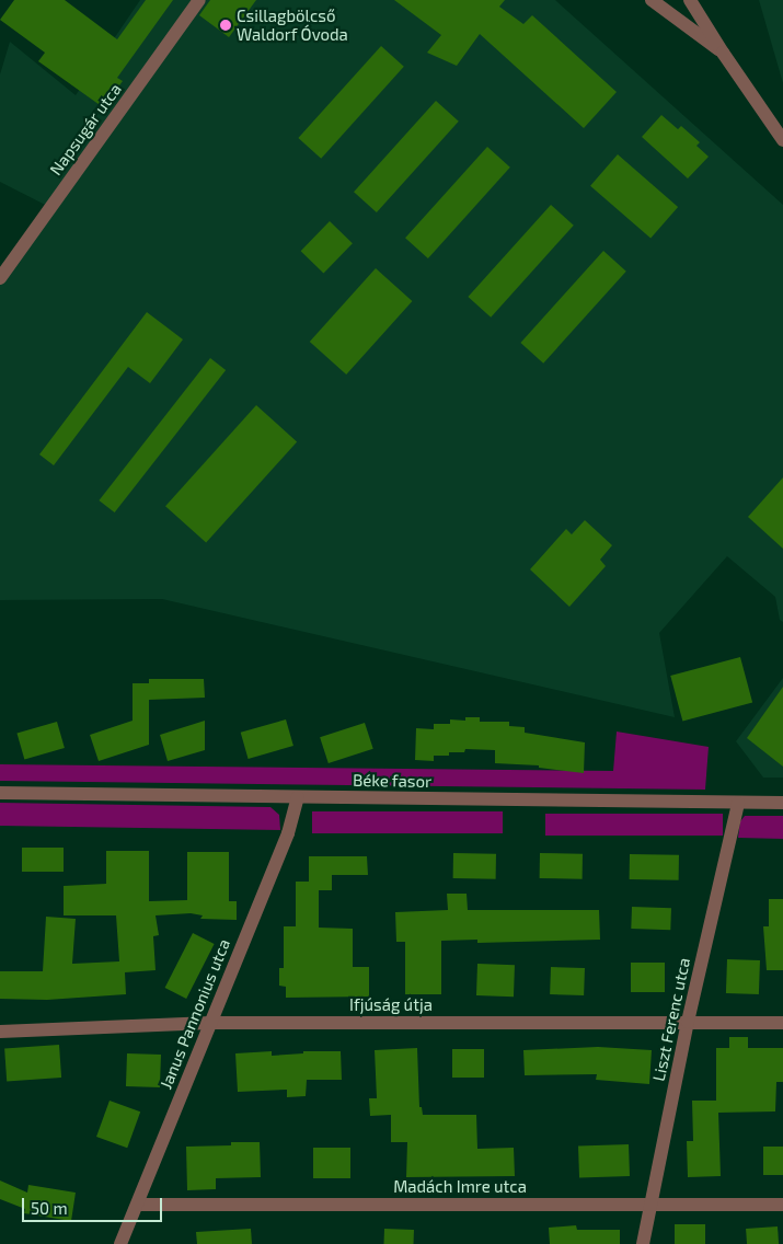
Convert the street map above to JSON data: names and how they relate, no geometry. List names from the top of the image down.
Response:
{
  "streets": {
    "street": [
      "Napsugár utca",
      "Béke fasor",
      "Ifjúság útja",
      "Janus Pannonius utca",
      "Liszt Ferenc utca",
      "Madách Imre utca"
    ]
  },
  "crossings": [
    ["Béke fasor", "Janus Pannonius utca"],
    ["Béke fasor", "Liszt Ferenc utca"],
    ["Ifjúság útja", "Janus Pannonius utca"],
    ["Ifjúság útja", "Liszt Ferenc utca"],
    ["Janus Pannonius utca", "Madách Imre utca"],
    ["Liszt Ferenc utca", "Madách Imre utca"]
  ],
  "places": ["Csillagbölcső Waldorf Óvoda"],
  "scale_bar": "50 m"
}
